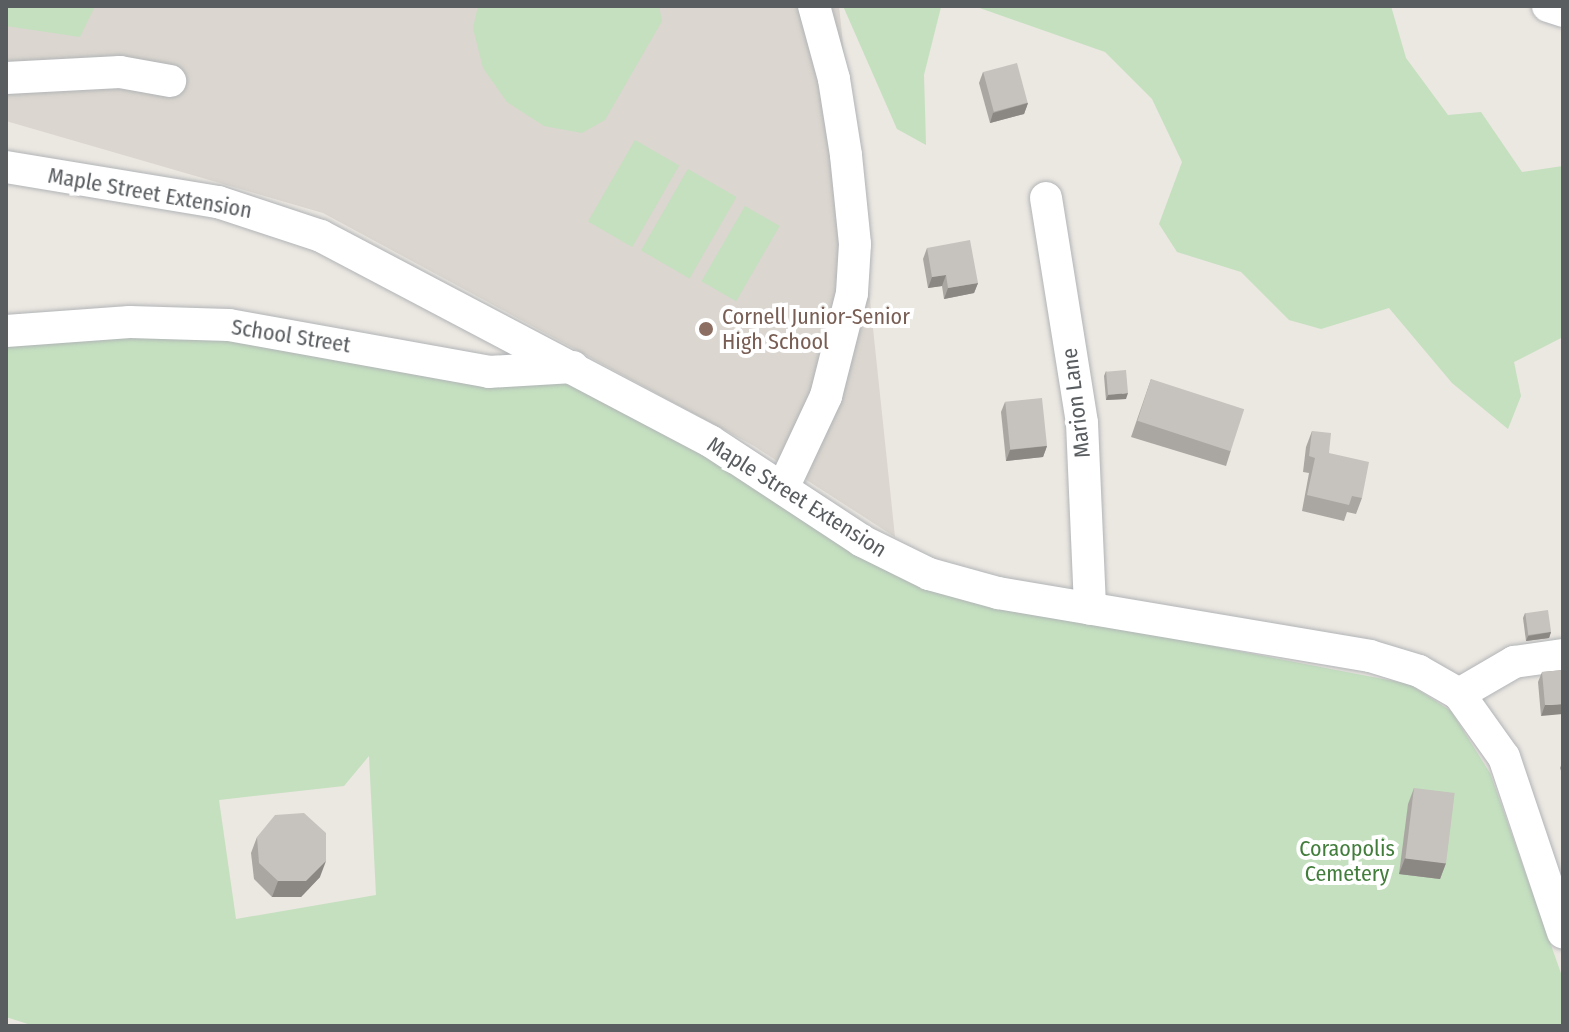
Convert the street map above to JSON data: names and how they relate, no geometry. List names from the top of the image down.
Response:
{
  "streets": {
    "street": ["Maple Street Extension", "School Street", "Marion Lane"]
  },
  "crossings": [
    ["Maple Street Extension", "School Street"],
    ["Maple Street Extension", "Marion Lane"]
  ],
  "parks": ["Coraopolis Cemetery"],
  "places": ["Cornell Junior-Senior High School"]
}
